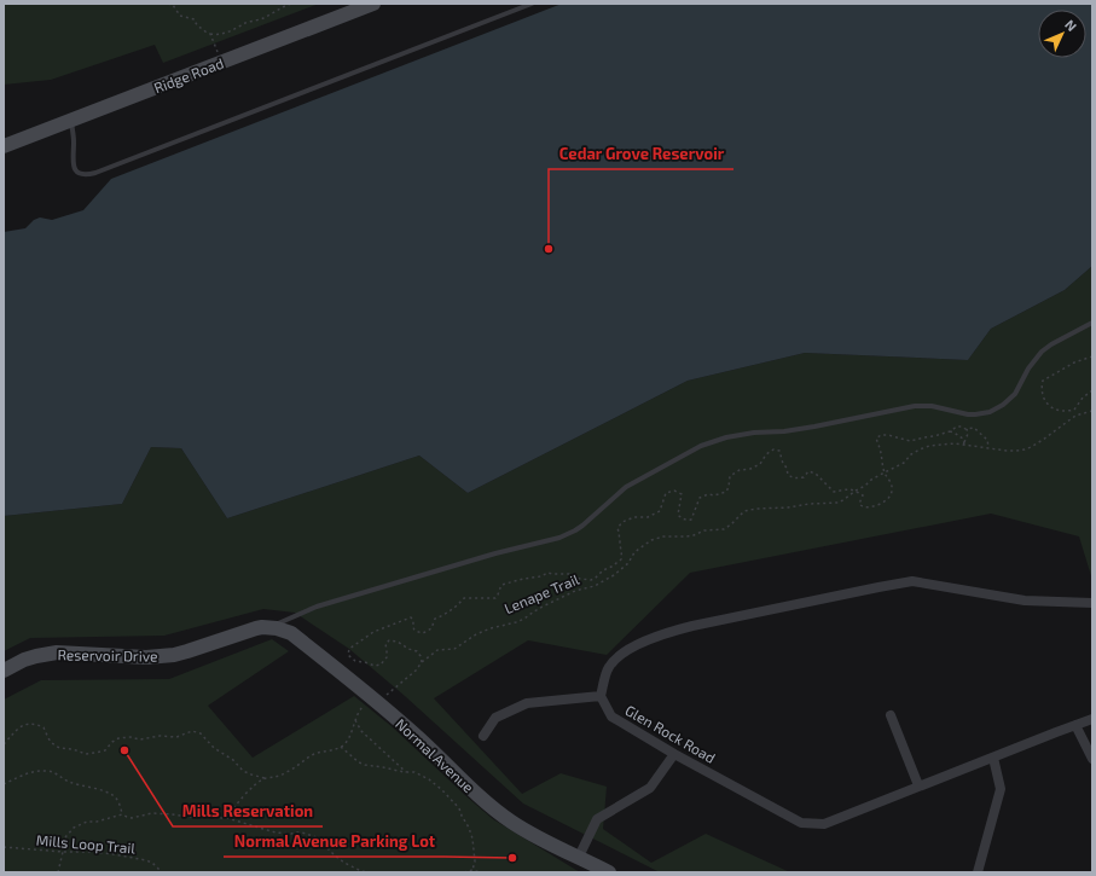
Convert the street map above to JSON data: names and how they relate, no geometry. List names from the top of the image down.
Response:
{
  "streets": {
    "street": [
      "Ridge Road",
      "Reservoir Drive",
      "Glen Rock Road",
      "Normal Avenue"
    ],
    "path": ["Lenape Trail", "Mills Loop Trail"]
  },
  "crossings": [
    ["Lenape Trail", "Normal Avenue"],
    ["Reservoir Drive", "Normal Avenue"]
  ],
  "places": ["Cedar Grove Reservoir", "Mills Reservation", "Normal Avenue Parking Lot"],
  "north": "top right"
}
